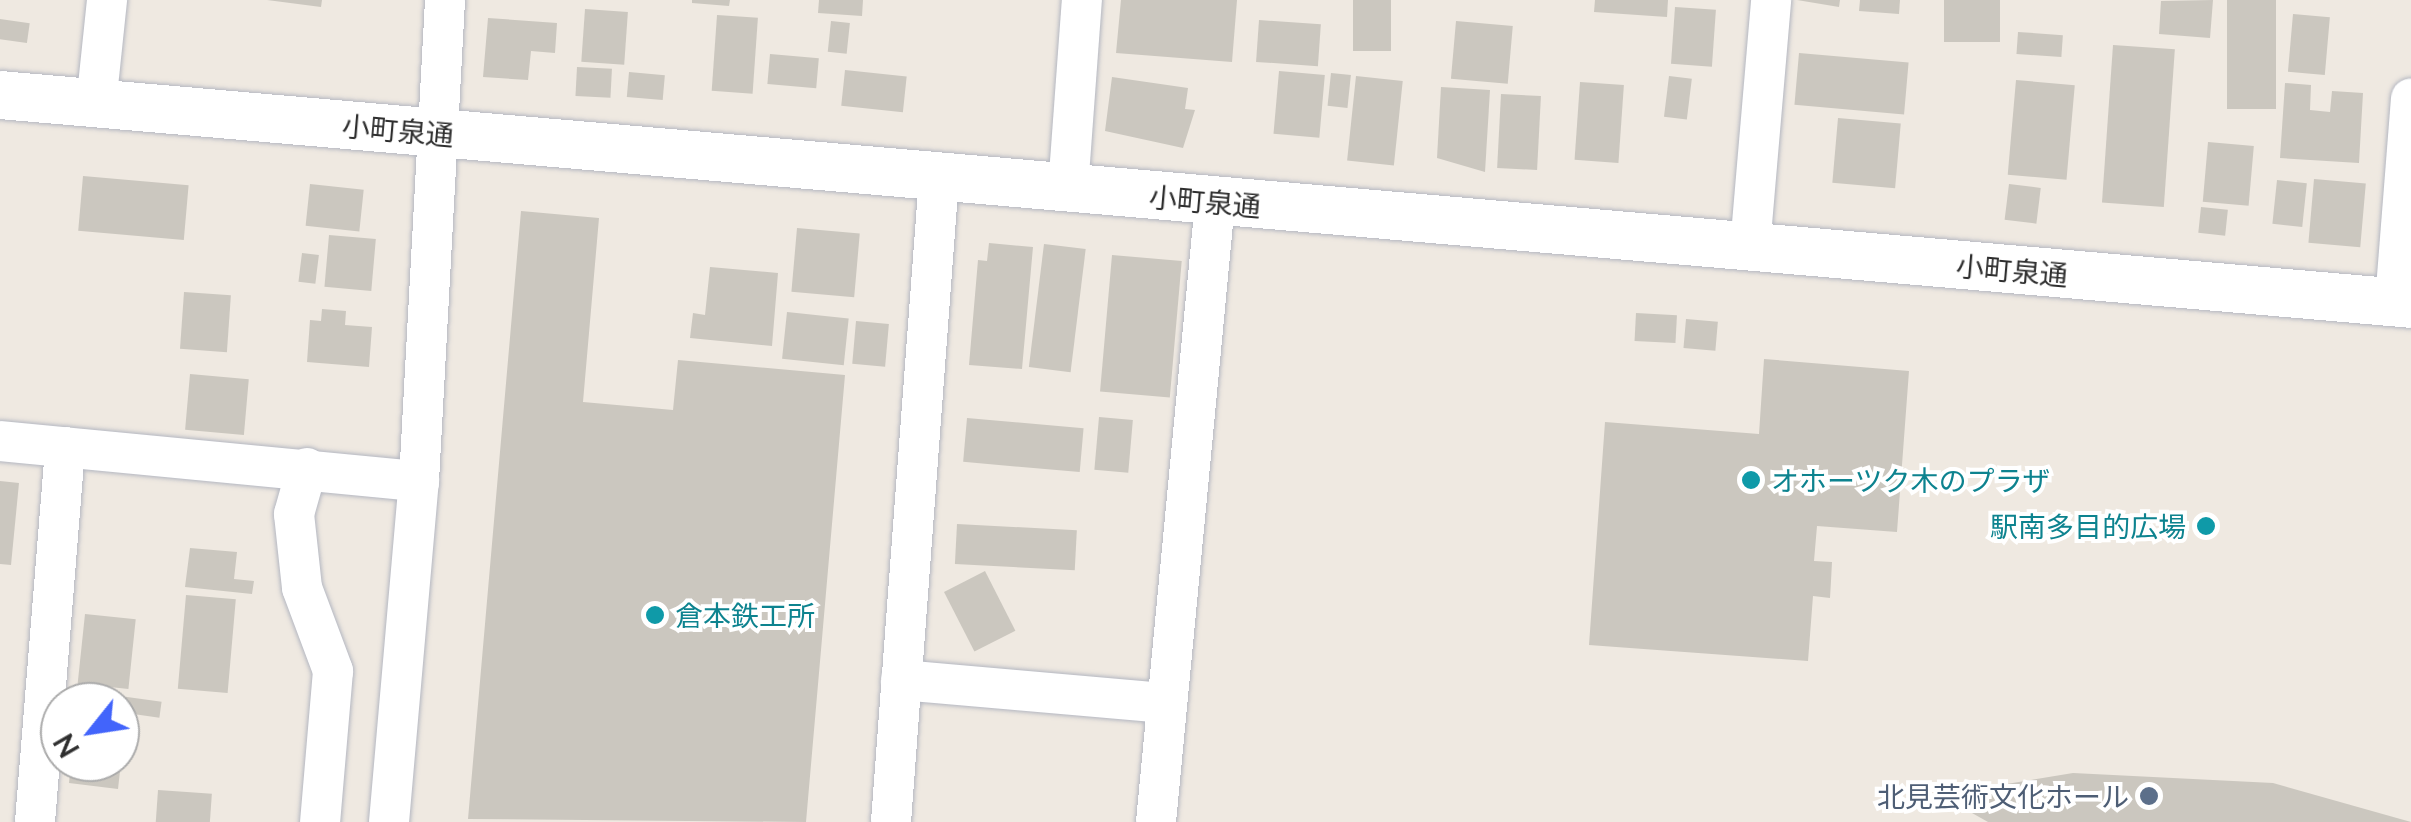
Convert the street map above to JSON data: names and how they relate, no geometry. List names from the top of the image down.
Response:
{
  "streets": {
    "street": ["小町泉通"]
  },
  "places": [
    "オホーツク木のプラザ",
    "駅南多目的広場",
    "倉本鉄工所",
    "北見芸術文化ホール"
  ],
  "north": "bottom left"
}
